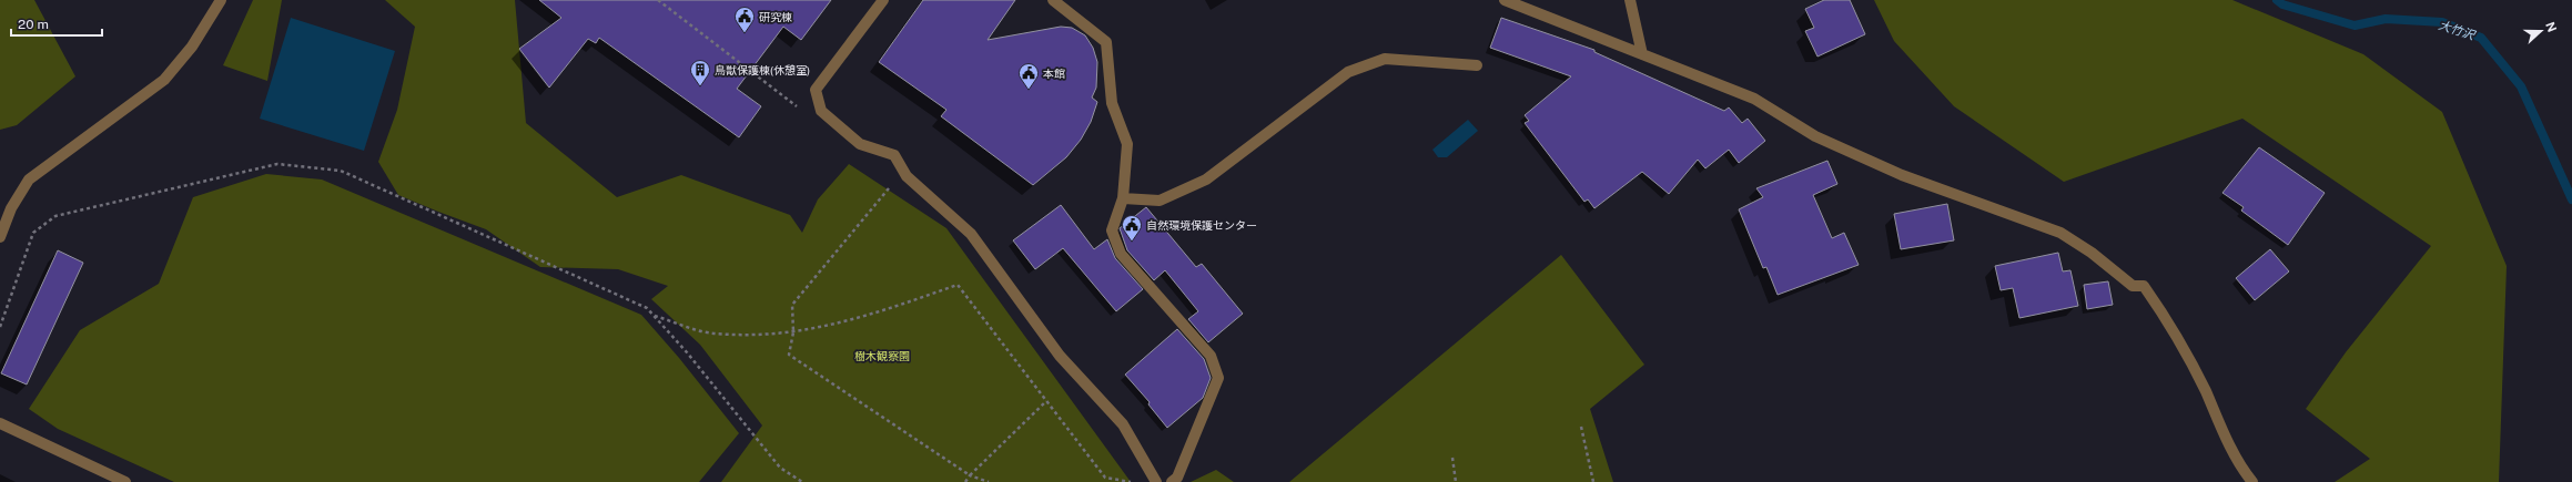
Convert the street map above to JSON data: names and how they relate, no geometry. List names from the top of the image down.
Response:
{
  "water": ["大竹沢"],
  "parks": ["樹木観察園"],
  "places": {
    "public building": ["研究棟", "本館", "自然環境保護センター"],
    "building": ["鳥獣保護棟(休憩室)"]
  },
  "scale_bar": "20 m",
  "north": "right"
}
